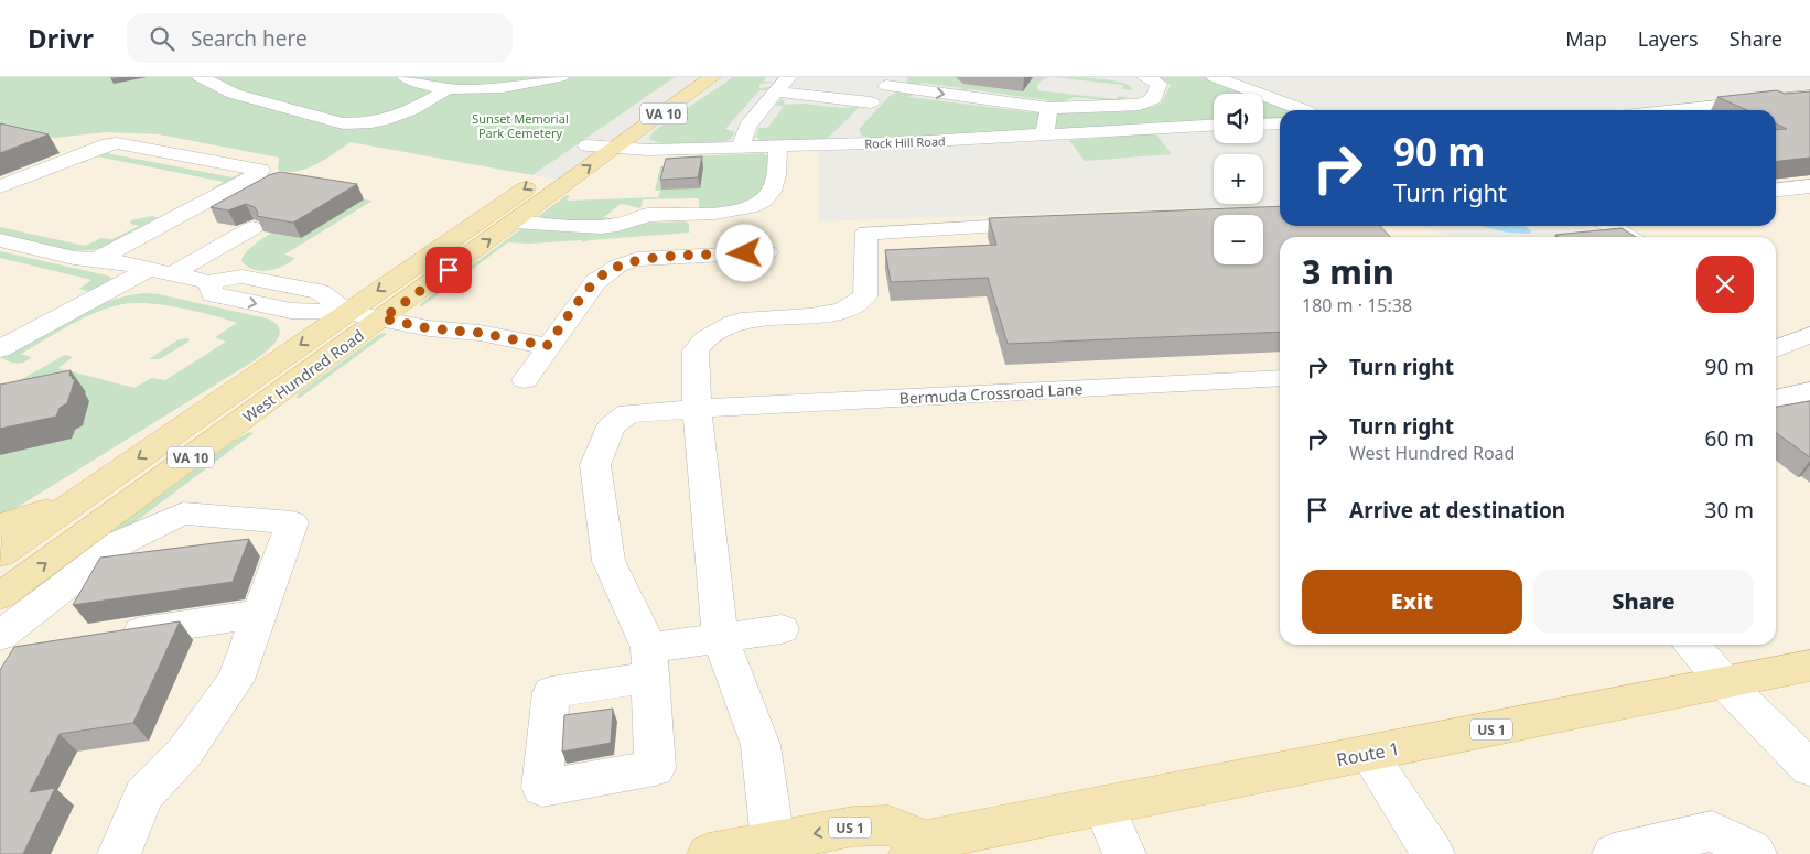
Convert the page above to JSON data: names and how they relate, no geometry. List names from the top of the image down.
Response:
{
  "streets": {
    "main road": [
      "VA 10",
      "West Hundred Road",
      "US 1",
      "Route 1"
    ],
    "street": ["Rock Hill Road", "Bermuda Crossroad Lane"]
  },
  "crossings": [
    ["Rock Hill Road", "West Hundred Road"]
  ],
  "parks": ["Sunset Memorial Park Cemetery"],
  "page": {
    "header": "Drivr",
    "search": "Search here",
    "nav": ["Map", "Layers", "Share"],
    "map_buttons": ["+", "−"],
    "turn": ["90 m", "Turn right"],
    "heading": ["3 min", "180 m · 15:38"],
    "list": [
      {
        "name": "Turn right",
        "value": "90 m"
      },
      {
        "name": "Turn right",
        "note": "West Hundred Road",
        "value": "60 m"
      },
      {
        "name": "Arrive at destination",
        "value": "30 m"
      }
    ],
    "buttons": ["Exit", "Share"]
  }
}
